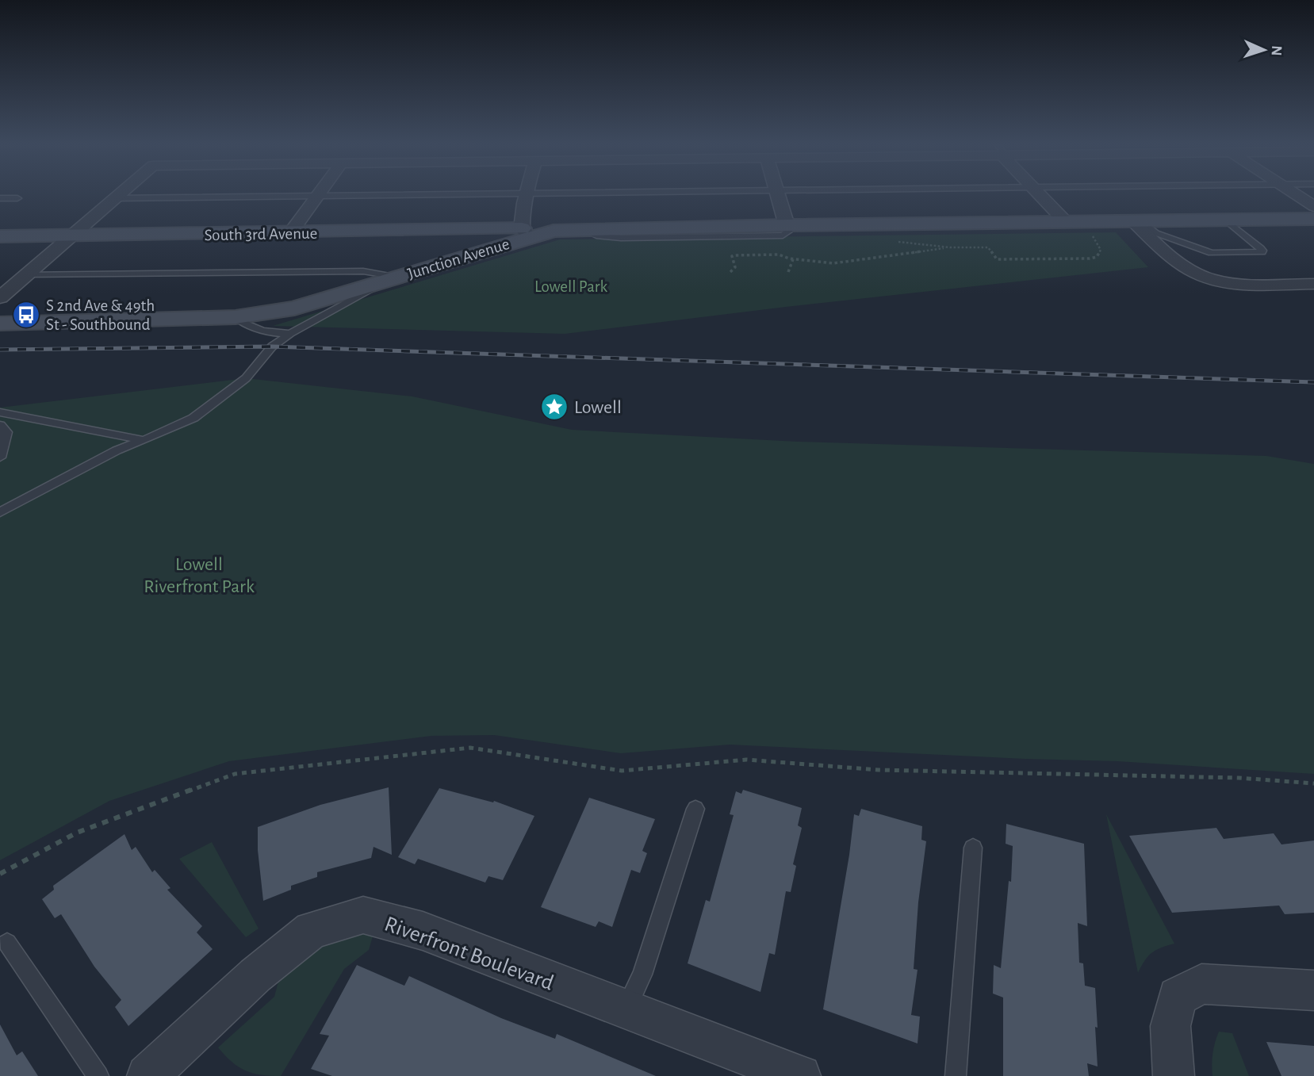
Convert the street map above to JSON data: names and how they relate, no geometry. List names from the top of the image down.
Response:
{
  "streets": {
    "street": ["South 3rd Avenue", "Junction Avenue", "Riverfront Boulevard"]
  },
  "crossings": [
    ["South 3rd Avenue", "Junction Avenue"]
  ],
  "parks": ["Lowell Park", "Lowell Riverfront Park"],
  "places": {
    "bus stop": ["S 2nd Ave & 49th St - Southbound"],
    "place": ["Lowell"]
  },
  "north": "right"
}
